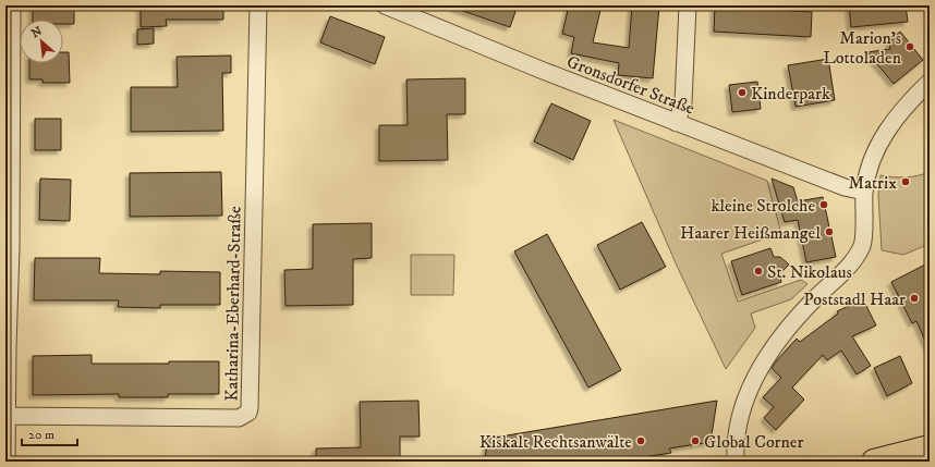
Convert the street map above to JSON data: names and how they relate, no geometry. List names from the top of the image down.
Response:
{
  "streets": {
    "street": ["Gronsdorfer Straße", "Katharina-Eberhard-Straße"]
  },
  "places": [
    "Marion's Lottoladen",
    "Kinderpark",
    "Matrix",
    "kleine Strolche",
    "Haarer Heißmangel",
    "St. Nikolaus",
    "Poststadl Haar",
    "Kiskalt Rechtsanwälte",
    "Global Corner"
  ],
  "scale_bar": "20 m",
  "north": "top left"
}
